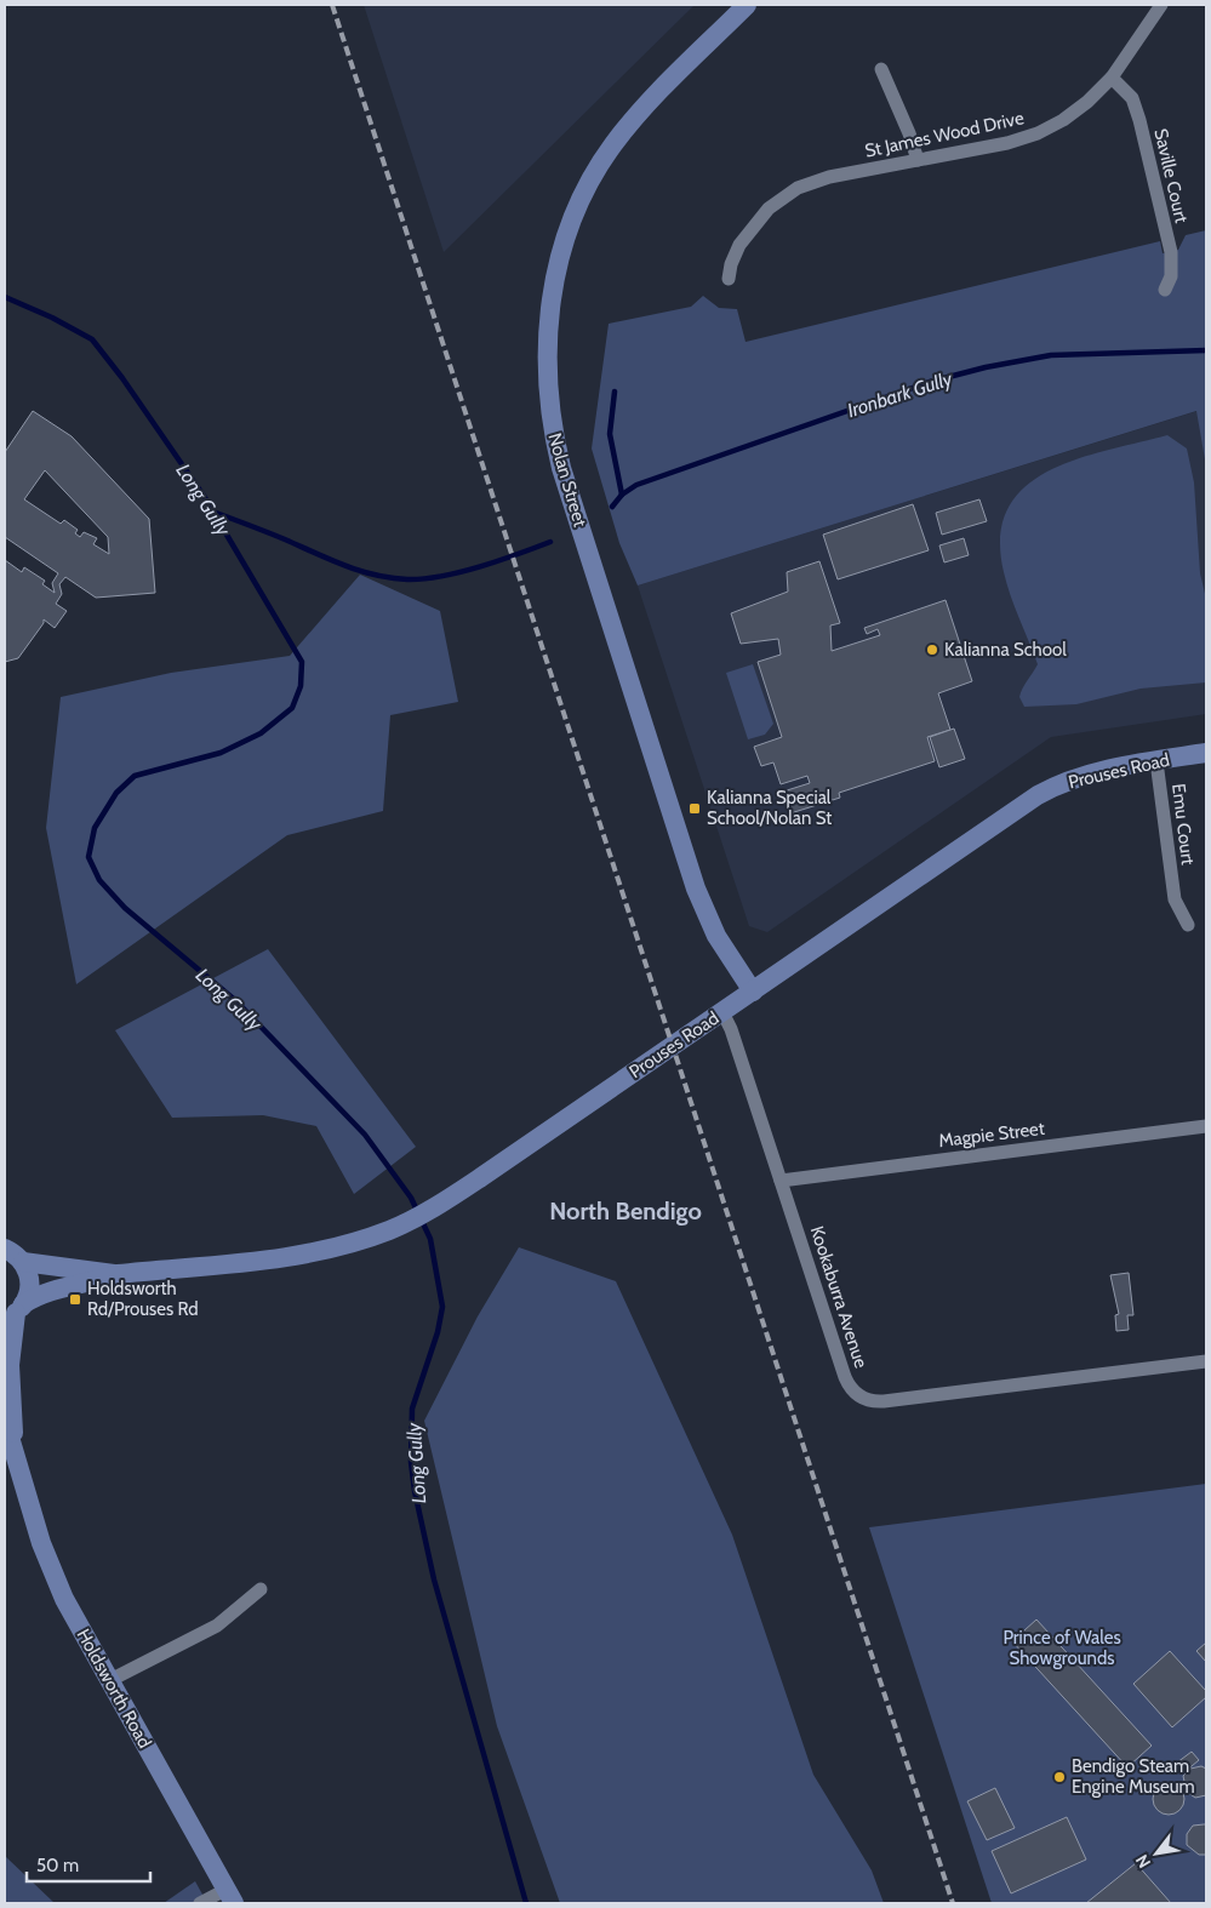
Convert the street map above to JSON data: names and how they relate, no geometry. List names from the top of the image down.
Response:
{
  "streets": {
    "street": [
      "St James Wood Drive",
      "Saville Court",
      "Nolan Street",
      "Prouses Road",
      "Emu Court",
      "Magpie Street",
      "Kookaburra Avenue",
      "Holdsworth Road"
    ]
  },
  "crossings": [
    ["St James Wood Drive", "Saville Court"],
    ["Nolan Street", "Prouses Road"],
    ["Prouses Road", "Emu Court"],
    ["Prouses Road", "Kookaburra Avenue"],
    ["Prouses Road", "Holdsworth Road"],
    ["Magpie Street", "Kookaburra Avenue"]
  ],
  "districts": ["North Bendigo"],
  "water": ["Ironbark Gully", "Long Gully"],
  "parks": ["Prince of Wales Showgrounds"],
  "places": {
    "other": ["Kalianna School", "Bendigo Steam Engine Museum"],
    "transit": ["Kalianna Special School/Nolan St", "Holdsworth Rd/Prouses Rd"]
  },
  "scale_bar": "50 m",
  "north": "bottom left"
}
